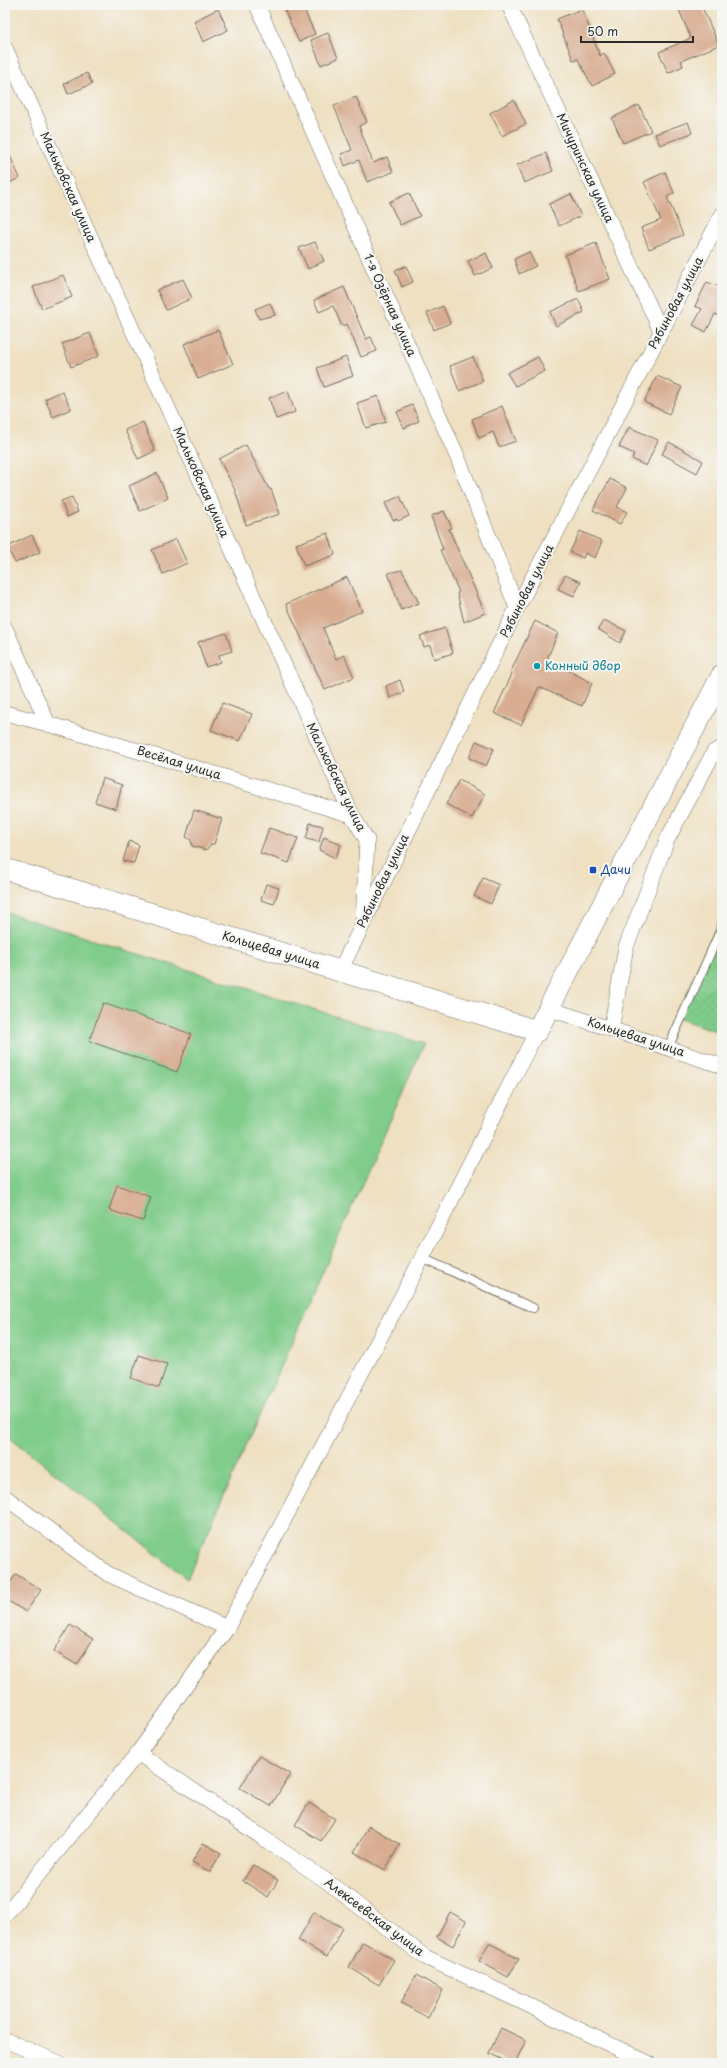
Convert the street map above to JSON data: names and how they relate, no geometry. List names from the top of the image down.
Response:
{
  "streets": {
    "street": [
      "Мичуринская улица",
      "Мальковская улица",
      "Рябиновая улица",
      "1-я Озёрная улица",
      "Весёлая улица",
      "Кольцевая улица",
      "Алексеевская улица"
    ]
  },
  "crossings": [
    ["Мичуринская улица", "Рябиновая улица"],
    ["Мальковская улица", "Рябиновая улица"],
    ["Мальковская улица", "Весёлая улица"],
    ["Рябиновая улица", "1-я Озёрная улица"],
    ["Рябиновая улица", "Кольцевая улица"]
  ],
  "places": {
    "other": ["Конный двор"],
    "transit": ["Дачи"]
  },
  "scale_bar": "50 m"
}
